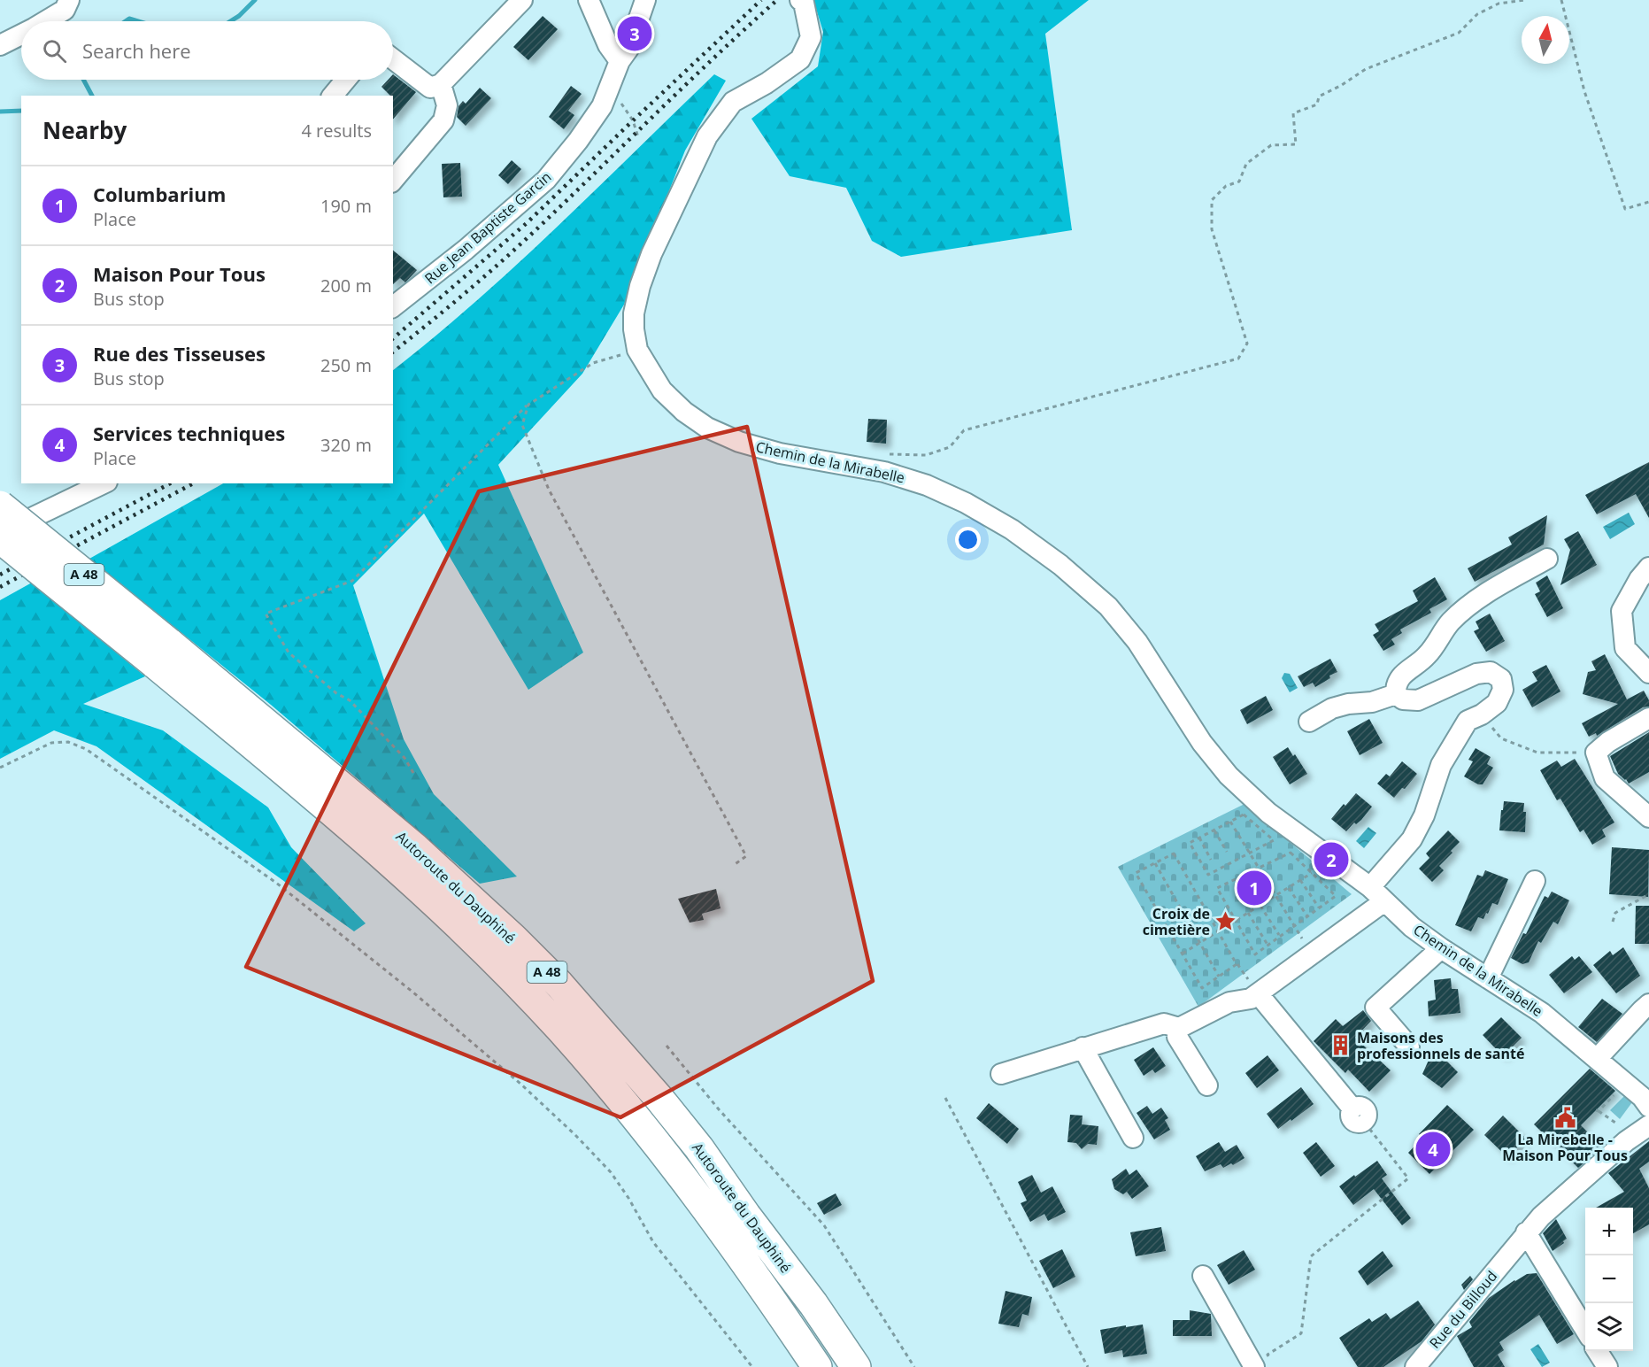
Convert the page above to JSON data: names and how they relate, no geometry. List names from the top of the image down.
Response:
{
  "streets": {
    "highway": ["A 48", "Autoroute du Dauphiné"],
    "street": ["Rue Jean Baptiste Garcin", "Chemin de la Mirabelle", "Rue du Billoud"]
  },
  "places": {
    "place": ["Croix de cimetière"],
    "building": ["Maisons des professionnels de santé"],
    "public building": ["La Mirebelle - Maison Pour Tous"]
  },
  "north": "top",
  "page": {
    "pins": [
      "3",
      "2",
      "1",
      "4"
    ],
    "search": "Search here",
    "heading": ["Nearby", "4 results"],
    "list": [
      {
        "mark": "1",
        "name": "Columbarium",
        "note": "Place",
        "value": "190 m"
      },
      {
        "mark": "2",
        "name": "Maison Pour Tous",
        "note": "Bus stop",
        "value": "200 m"
      },
      {
        "mark": "3",
        "name": "Rue des Tisseuses",
        "note": "Bus stop",
        "value": "250 m"
      },
      {
        "mark": "4",
        "name": "Services techniques",
        "note": "Place",
        "value": "320 m"
      }
    ],
    "map_buttons": ["+", "−"]
  }
}
